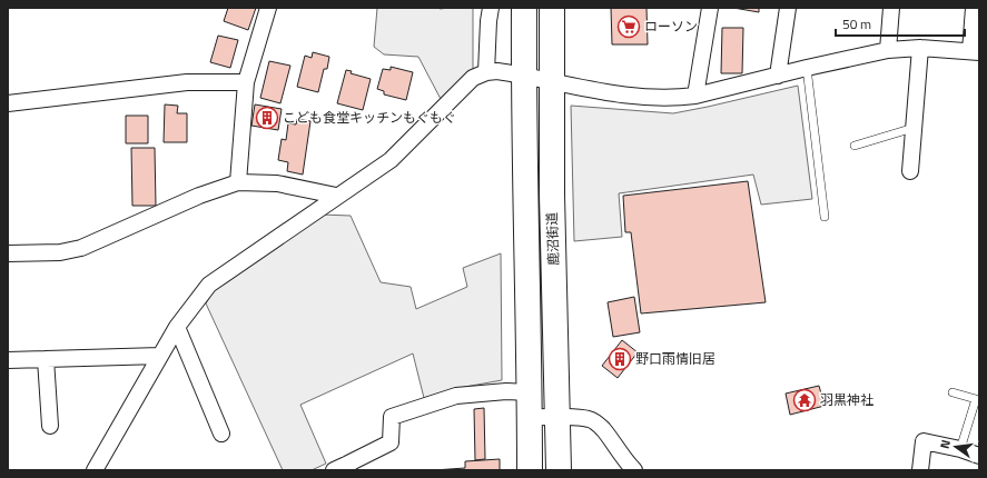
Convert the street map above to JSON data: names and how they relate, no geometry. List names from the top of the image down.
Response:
{
  "streets": {
    "main road": ["鹿沼街道"]
  },
  "places": {
    "supermarket": ["ローソン"],
    "building": ["こども食堂キッチンもぐもぐ", "野口雨情旧居"],
    "temple": ["羽黒神社"]
  },
  "scale_bar": "50 m",
  "north": "left"
}
